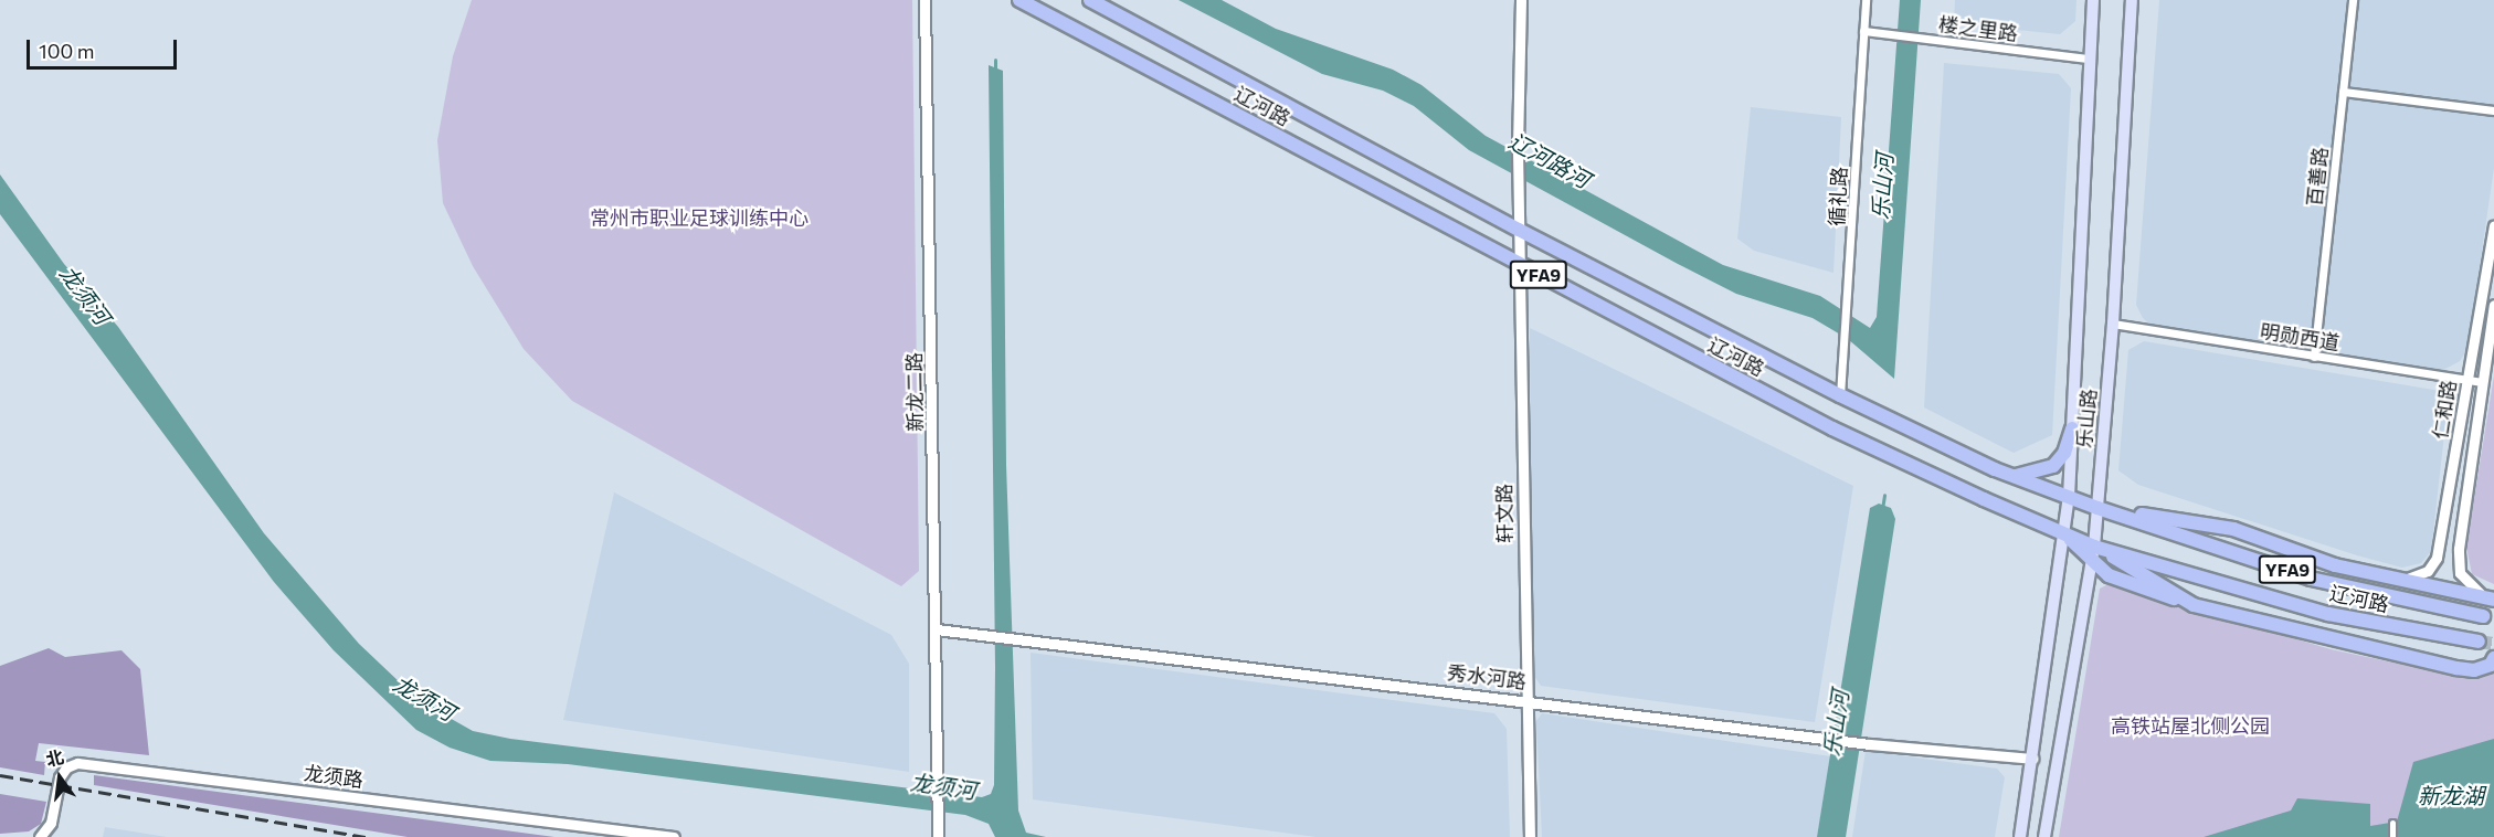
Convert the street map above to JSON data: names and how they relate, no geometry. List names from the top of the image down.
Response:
{
  "streets": {
    "main road": ["辽河路", "YFA9", "乐山路"],
    "street": [
      "楼之里路",
      "百善路",
      "循礼路",
      "明勋西道",
      "新龙二路",
      "仁和路",
      "轩文路",
      "秀水河路",
      "龙须路"
    ]
  },
  "crossings": [
    ["楼之里路", "循礼路"],
    ["楼之里路", "乐山路"],
    ["辽河路", "循礼路"],
    ["辽河路", "乐山路"],
    ["辽河路", "轩文路"],
    ["百善路", "明勋西道"],
    ["明勋西道", "仁和路"],
    ["明勋西道", "乐山路"],
    ["新龙二路", "秀水河路"],
    ["乐山路", "秀水河路"],
    ["轩文路", "秀水河路"]
  ],
  "water": [
    "辽河路河",
    "乐山河",
    "龙须河",
    "新龙湖"
  ],
  "parks": ["常州市职业足球训练中心", "高铁站屋北侧公园"],
  "scale_bar": "100 m",
  "north": "top"
}
